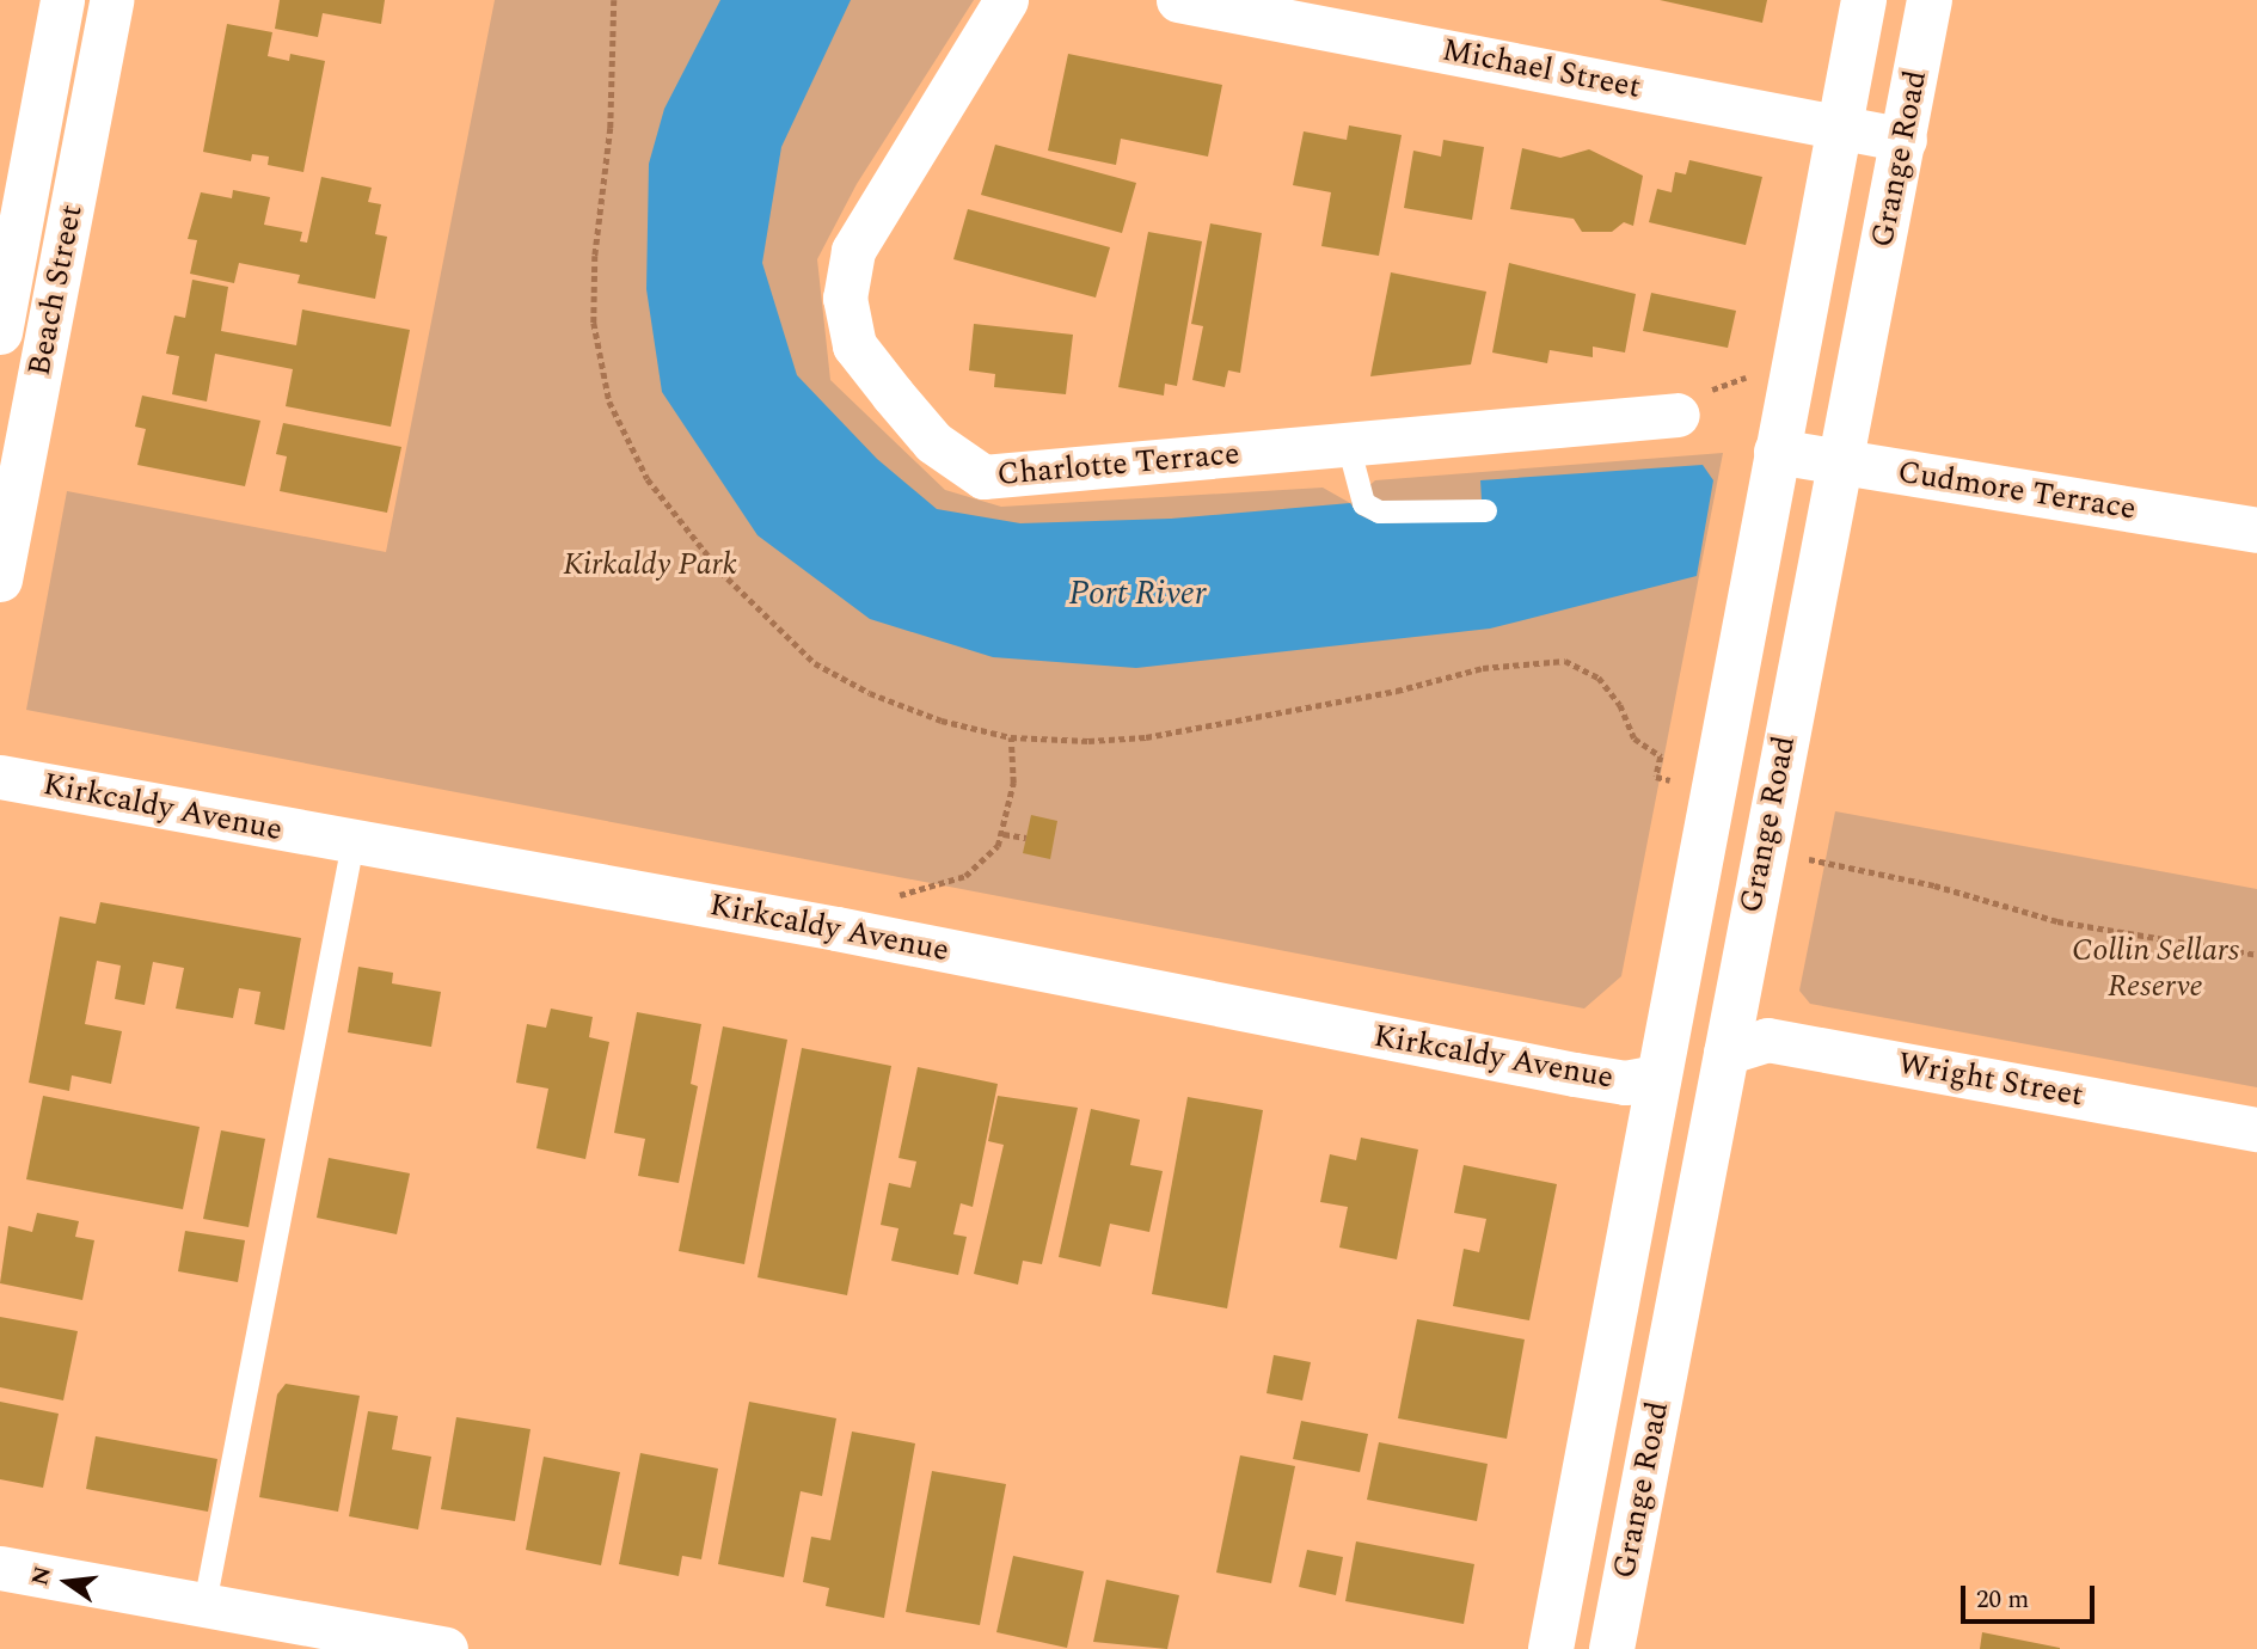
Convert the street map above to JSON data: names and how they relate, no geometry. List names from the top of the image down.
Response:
{
  "streets": {
    "main road": ["Grange Road", "Cudmore Terrace"],
    "street": [
      "Michael Street",
      "Beach Street",
      "Charlotte Terrace",
      "Kirkcaldy Avenue",
      "Wright Street"
    ]
  },
  "crossings": [
    ["Michael Street", "Grange Road"],
    ["Grange Road", "Cudmore Terrace"],
    ["Grange Road", "Kirkcaldy Avenue"],
    ["Grange Road", "Wright Street"]
  ],
  "water": ["Port River"],
  "parks": ["Kirkaldy Park", "Collin Sellars Reserve"],
  "scale_bar": "20 m",
  "north": "left"
}
